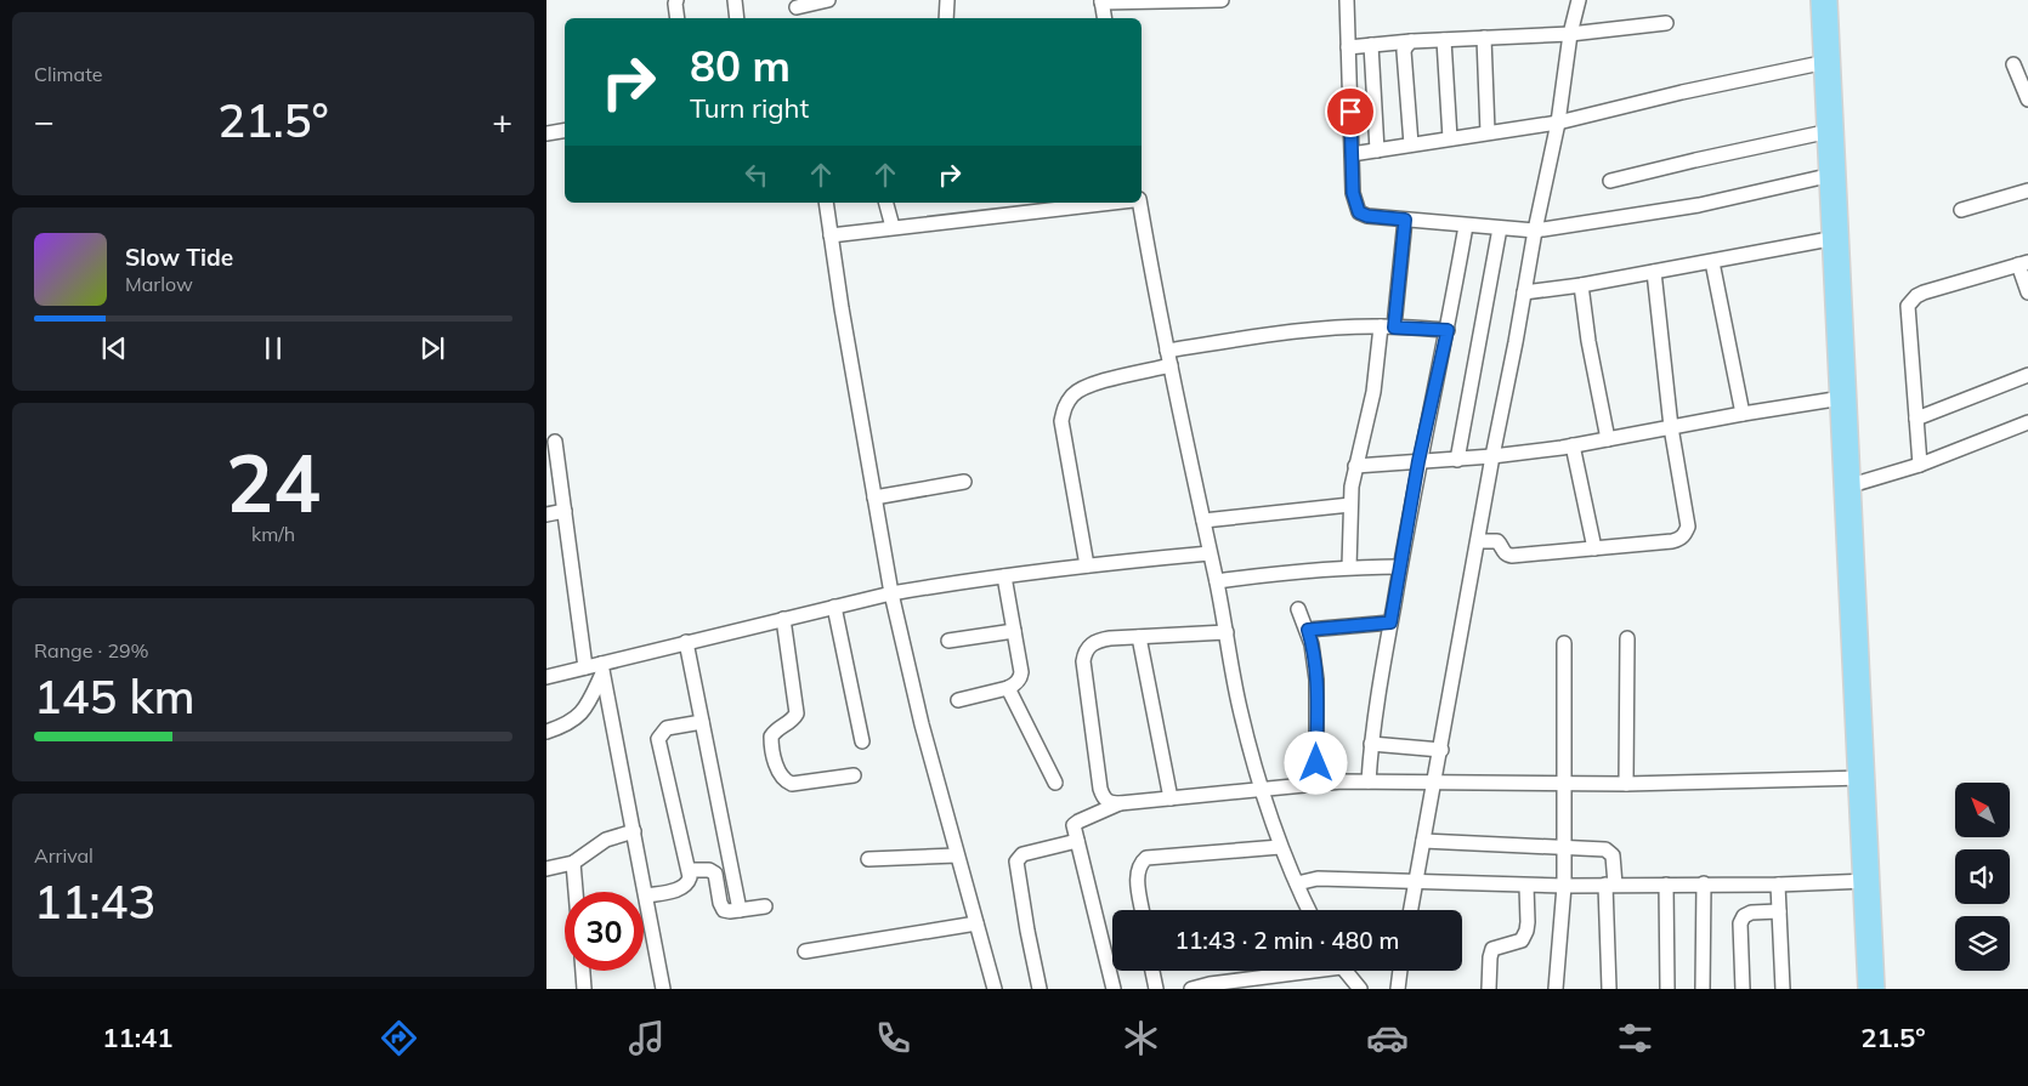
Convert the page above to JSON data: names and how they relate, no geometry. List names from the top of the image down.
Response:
{
  "north": "top left",
  "page": {
    "tile": [
      "Climate",
      ["24", "km/h"],
      ["Range · 29%", "145 km"],
      ["Arrival", "11:43"]
    ],
    "turn": ["80 m", "Turn right"],
    "heat": ["−", "21.5°", "+"],
    "song": ["Slow Tide", "Marlow"],
    "limit": "30",
    "trip": "11:43 · 2 min · 480 m",
    "tabs": ["11:41", "21.5°"]
  }
}
